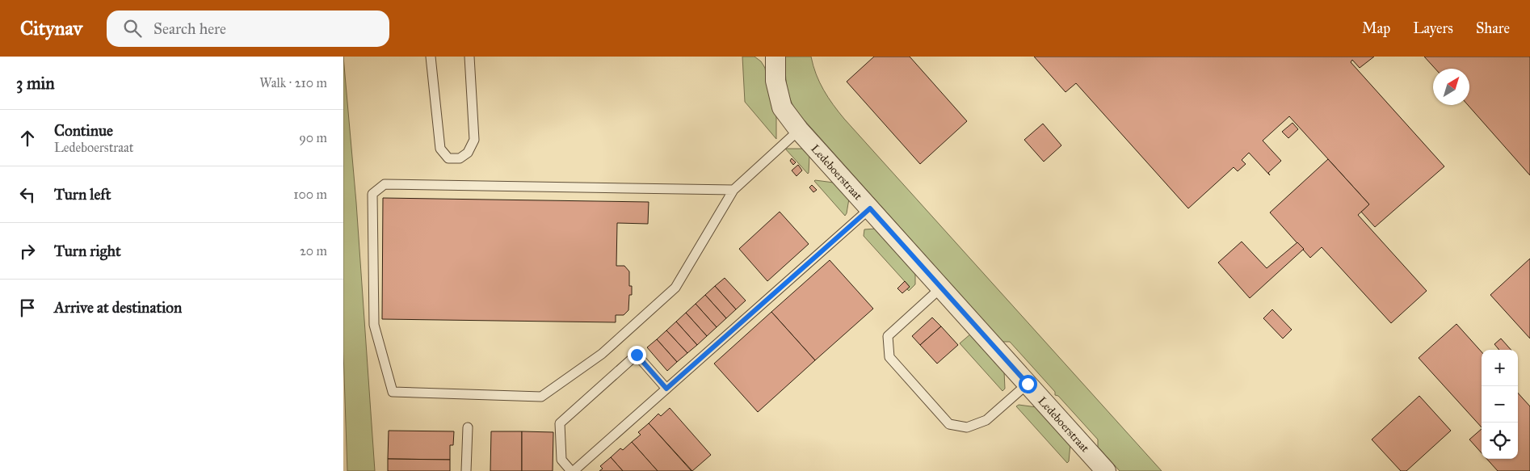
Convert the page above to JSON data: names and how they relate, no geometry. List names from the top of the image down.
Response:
{
  "streets": {
    "street": ["Ledeboerstraat"]
  },
  "north": "top right",
  "page": {
    "header": "Citynav",
    "search": "Search here",
    "nav": ["Map", "Layers", "Share"],
    "heading": ["3 min", "Walk · 210 m"],
    "list": [
      ["Continue", "Ledeboerstraat", "90 m"],
      ["Turn left", "100 m"],
      ["Turn right", "20 m"],
      "Arrive at destination"
    ],
    "map_buttons": ["+", "−"]
  }
}
